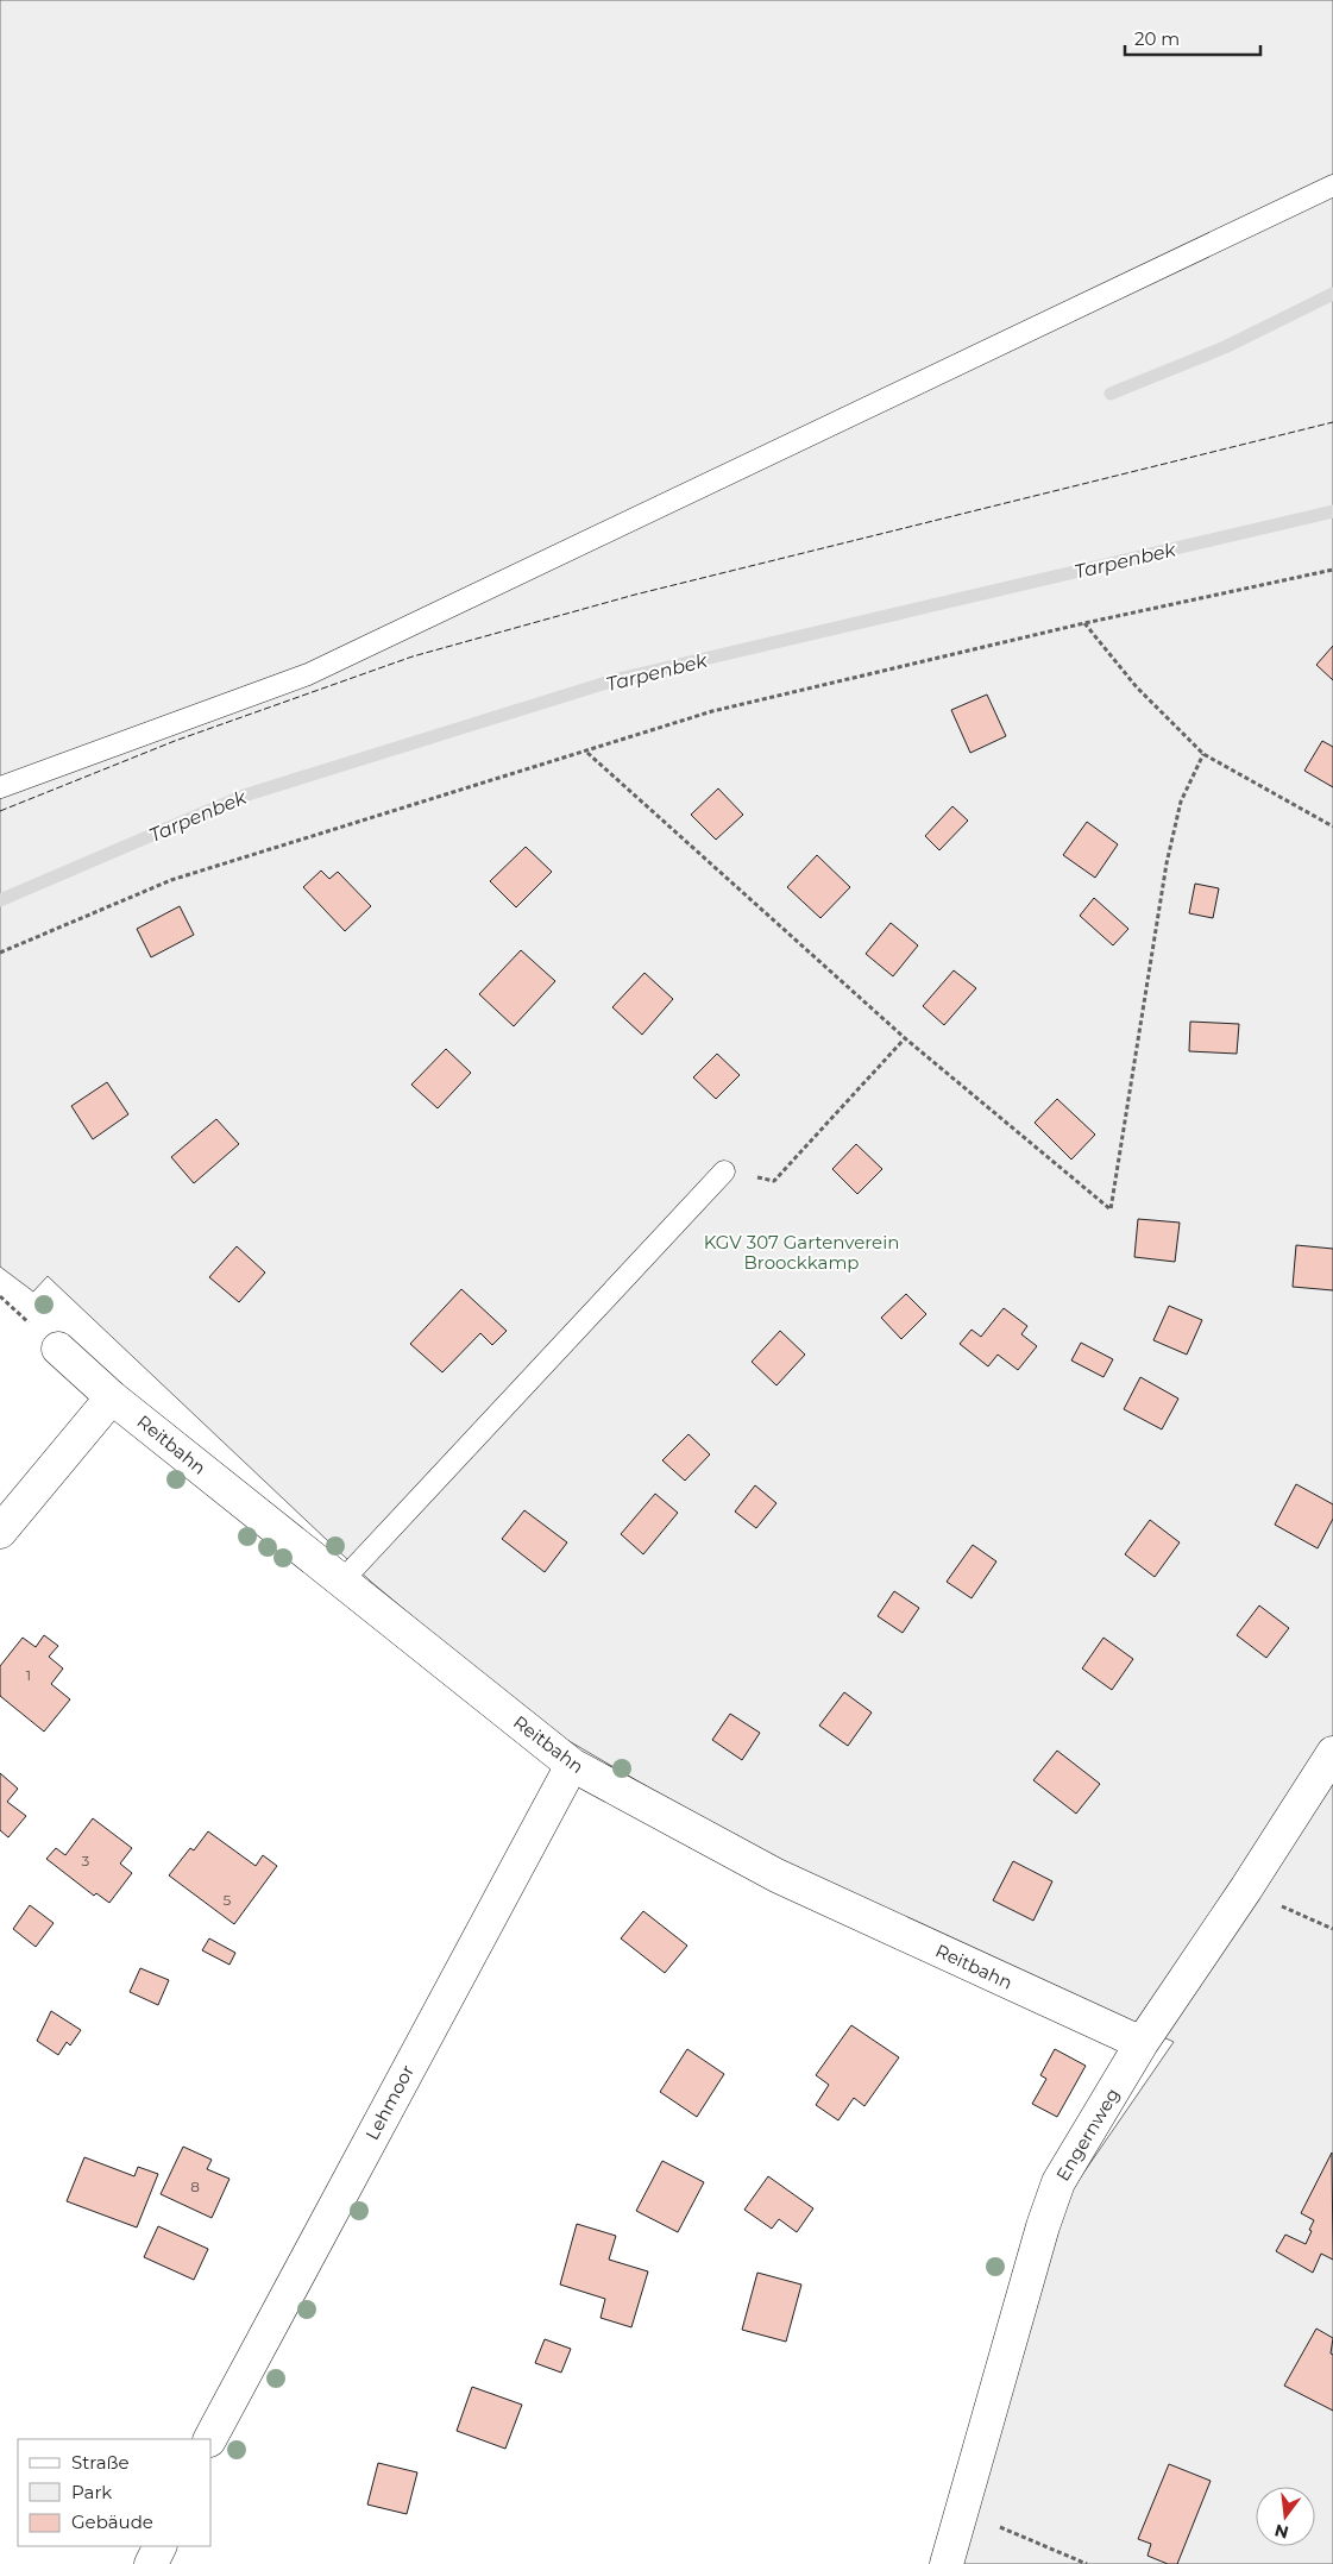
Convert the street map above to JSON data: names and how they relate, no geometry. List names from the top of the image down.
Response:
{
  "streets": {
    "street": ["Reitbahn", "Lehmoor", "Engernweg"]
  },
  "crossings": [
    ["Reitbahn", "Lehmoor"],
    ["Reitbahn", "Engernweg"]
  ],
  "water": ["Tarpenbek"],
  "parks": ["KGV 307 Gartenverein Broockkamp"],
  "house_numbers": [
    "1",
    "3",
    "5",
    "8"
  ],
  "legend": ["Straße", "Park", "Gebäude"],
  "scale_bar": "20 m",
  "north": "bottom"
}
